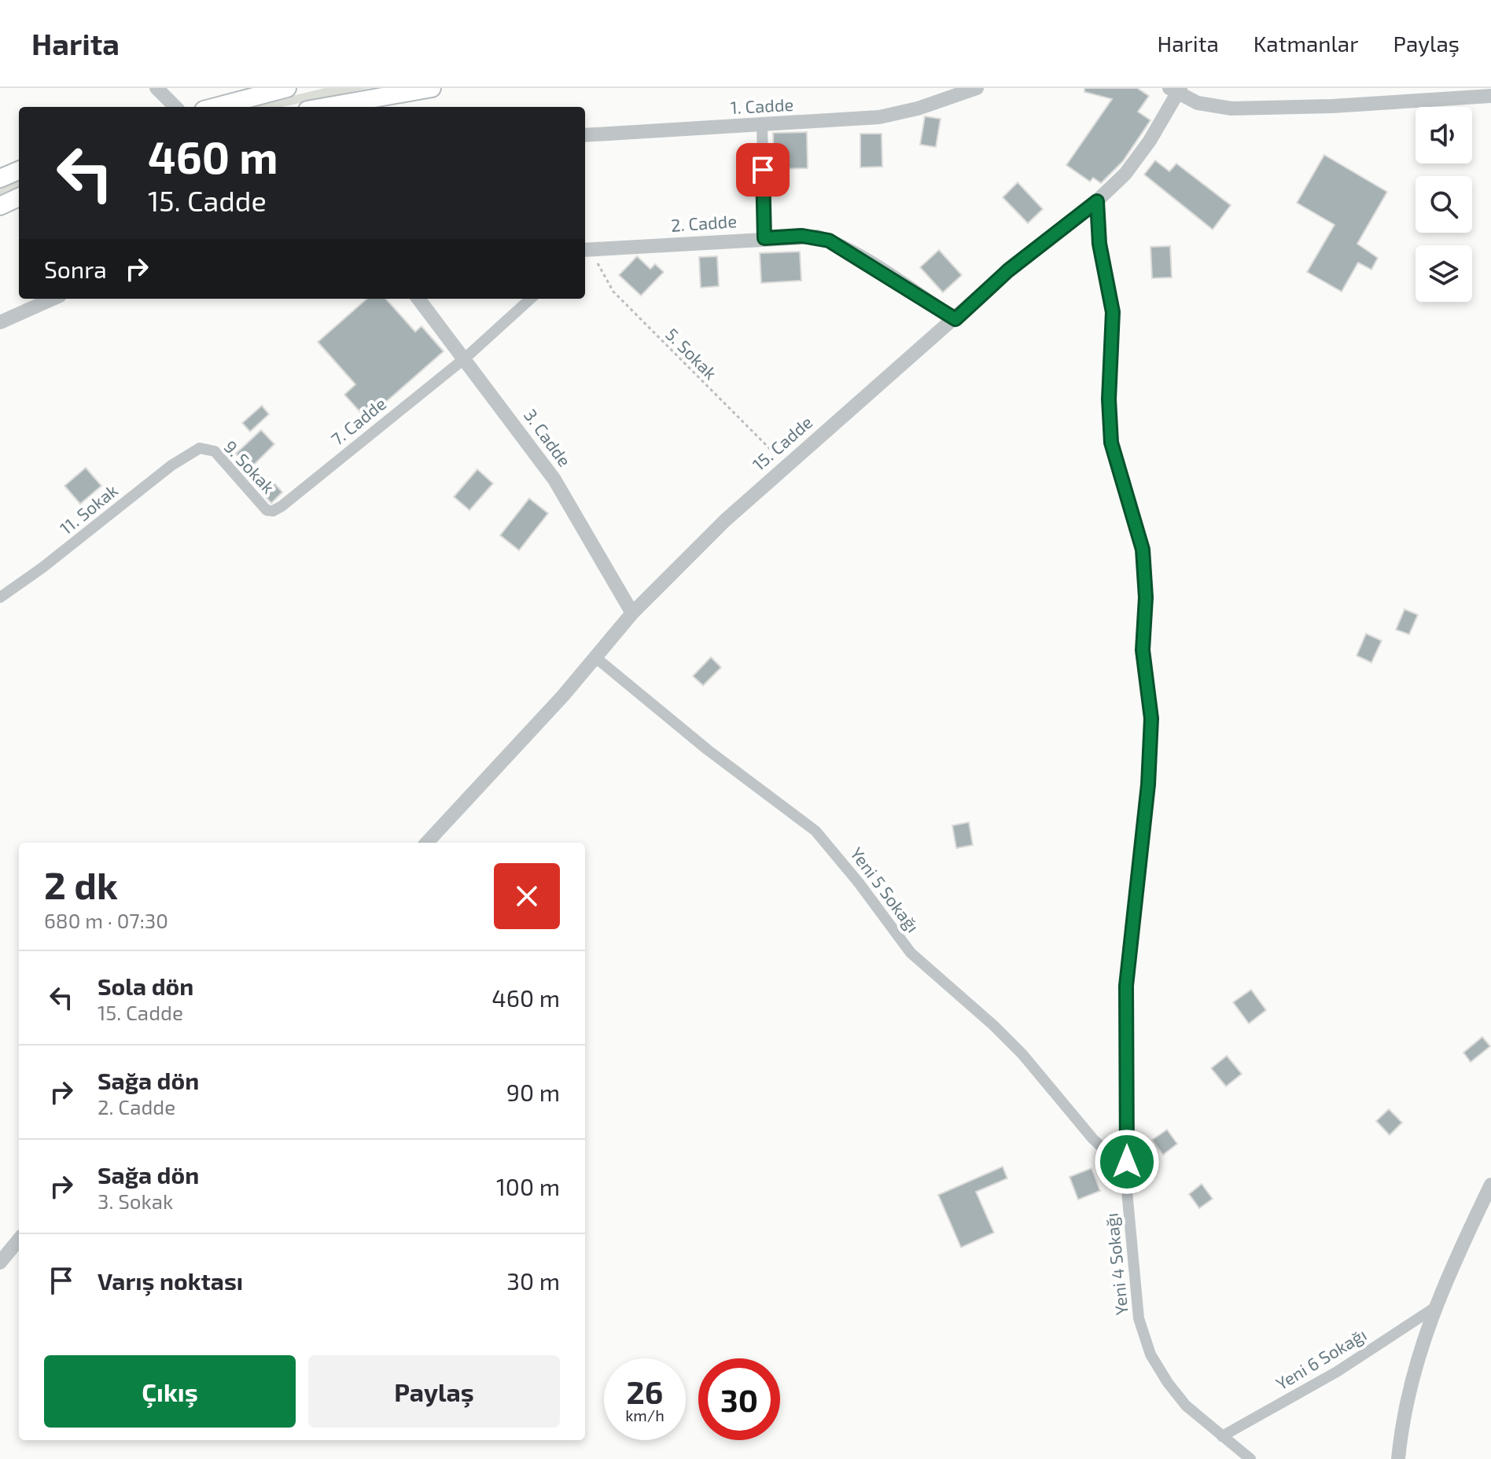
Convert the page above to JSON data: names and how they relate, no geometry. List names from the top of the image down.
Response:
{
  "streets": {
    "street": [
      "1. Cadde",
      "2. Cadde",
      "7. Cadde",
      "3. Cadde",
      "15. Cadde",
      "9. Sokak",
      "11. Sokak",
      "Yeni 5 Sokağı",
      "Yeni 4 Sokağı",
      "Yeni 6 Sokağı"
    ],
    "path": ["5. Sokak"]
  },
  "crossings": [
    ["2. Cadde", "5. Sokak"],
    ["2. Cadde", "15. Cadde"],
    ["5. Sokak", "15. Cadde"],
    ["7. Cadde", "3. Cadde"],
    ["7. Cadde", "9. Sokak"],
    ["3. Cadde", "15. Cadde"],
    ["15. Cadde", "Yeni 5 Sokağı"],
    ["15. Cadde", "Yeni 4 Sokağı"],
    ["9. Sokak", "11. Sokak"],
    ["Yeni 5 Sokağı", "Yeni 4 Sokağı"],
    ["Yeni 4 Sokağı", "Yeni 6 Sokağı"]
  ],
  "page": {
    "header": "Harita",
    "nav": ["Harita", "Katmanlar", "Paylaş"],
    "turn": ["460 m", "15. Cadde"],
    "then": "Sonra",
    "heading": ["2 dk", "680 m · 07:30"],
    "list": [
      {
        "name": "Sola dön",
        "note": "15. Cadde",
        "value": "460 m"
      },
      {
        "name": "Sağa dön",
        "note": "2. Cadde",
        "value": "90 m"
      },
      {
        "name": "Sağa dön",
        "note": "3. Sokak",
        "value": "100 m"
      },
      {
        "name": "Varış noktası",
        "value": "30 m"
      }
    ],
    "buttons": ["Çıkış", "Paylaş"],
    "speed": "26 km/h",
    "limit": "30"
  }
}
